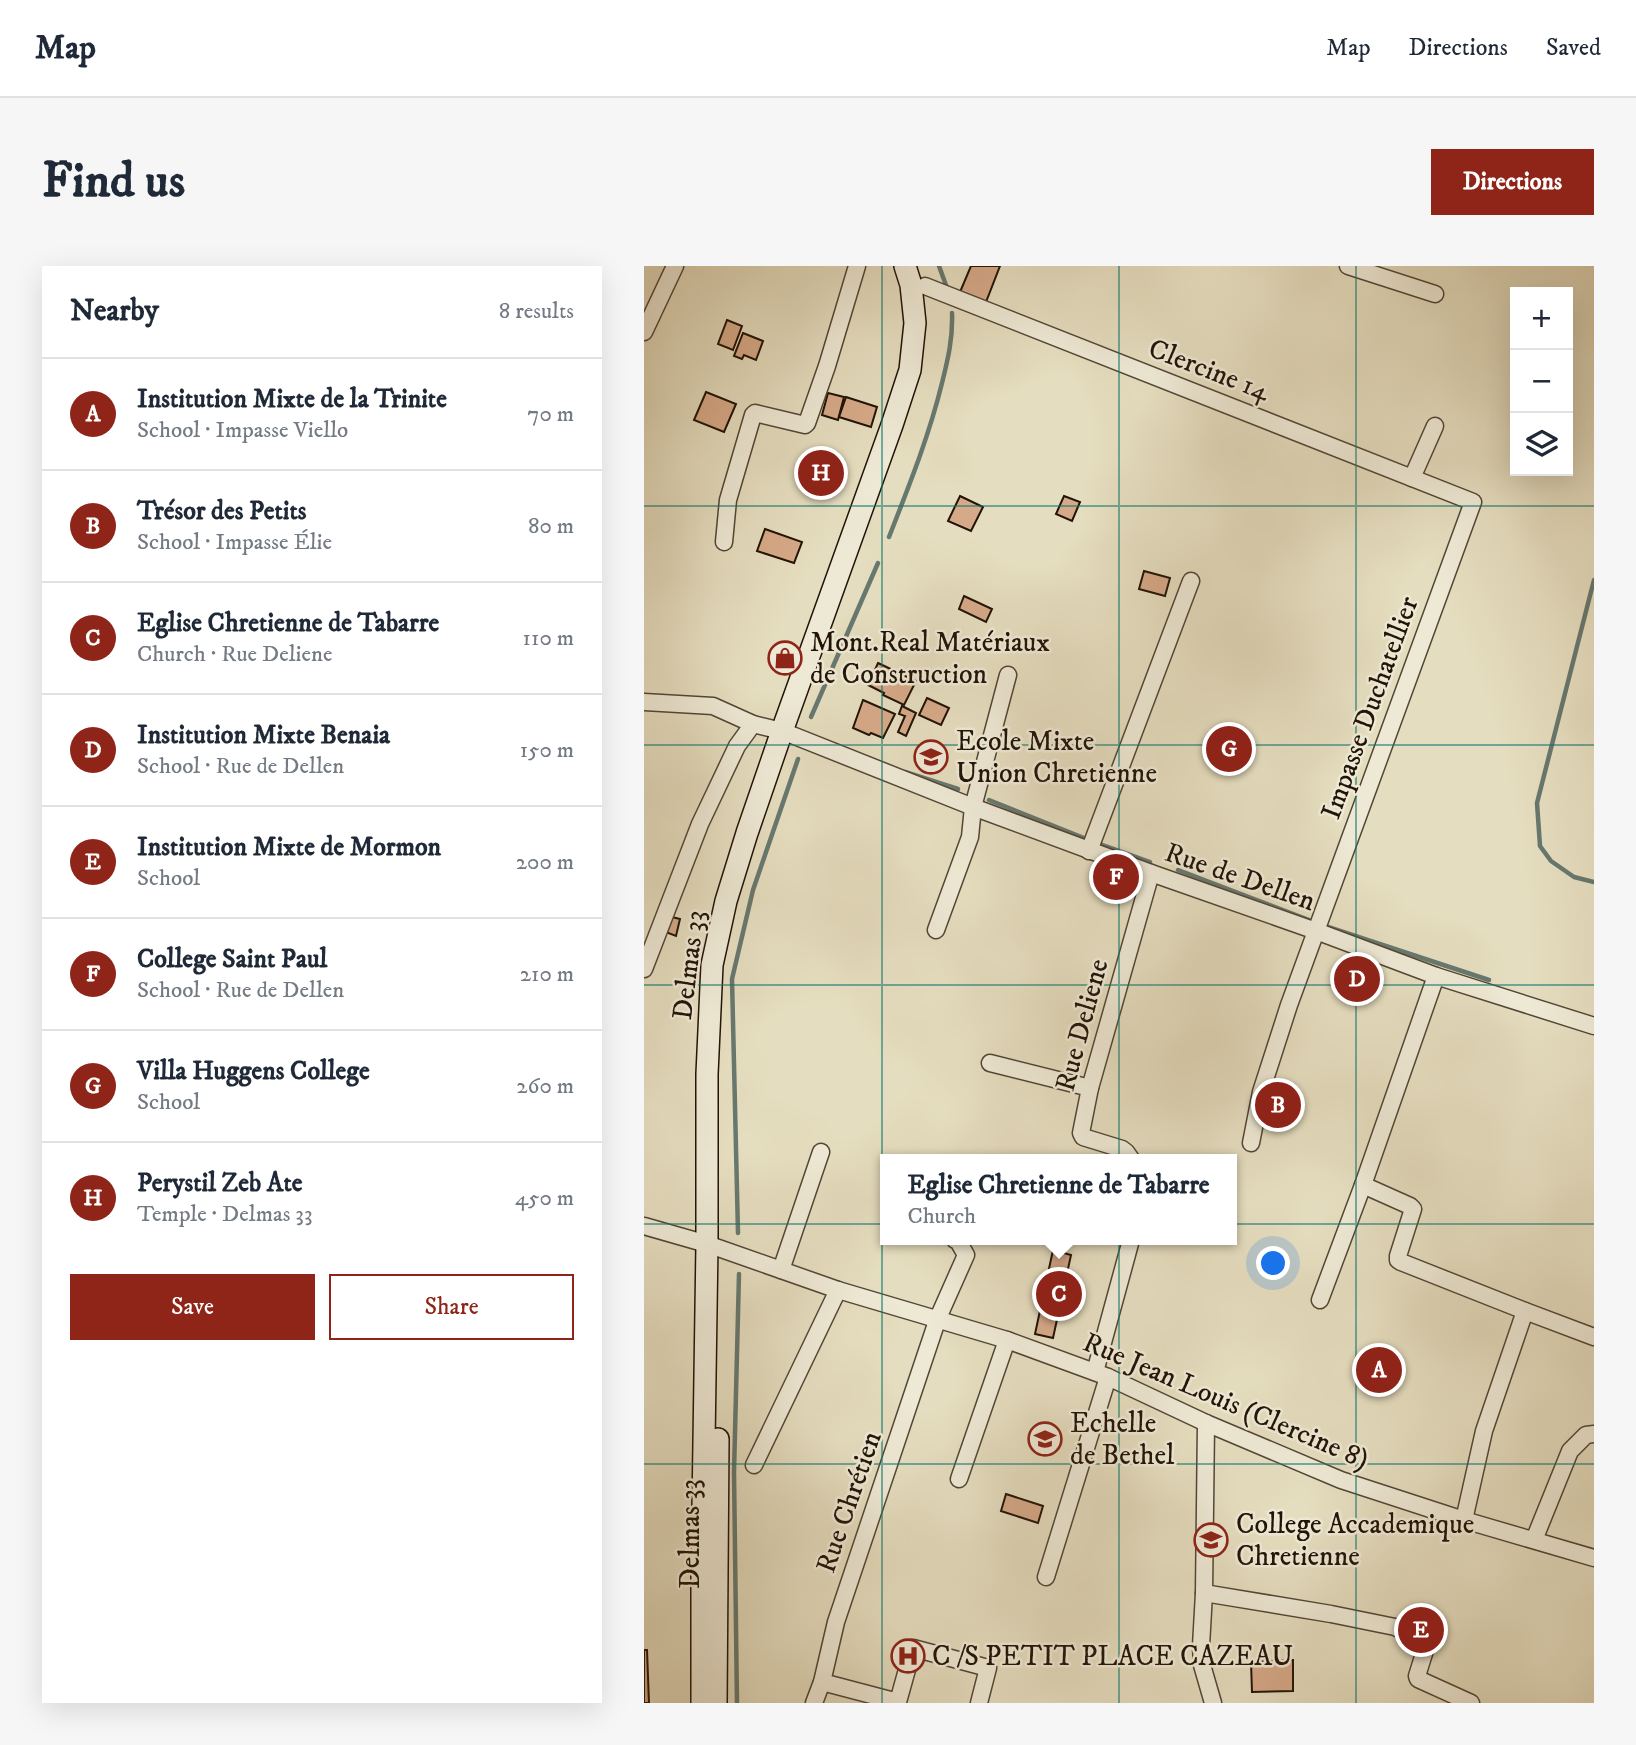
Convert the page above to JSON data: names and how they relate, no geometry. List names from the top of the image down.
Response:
{
  "streets": {
    "main road": ["Delmas 33"],
    "street": [
      "Clercine 14",
      "Impasse Duchatellier",
      "Rue de Dellen",
      "Rue Deliene",
      "Rue Jean Louis (Clercine 8)",
      "Rue Chrétien"
    ]
  },
  "crossings": [
    ["Clercine 14", "Impasse Duchatellier"],
    ["Clercine 14", "Delmas 33"],
    ["Impasse Duchatellier", "Rue de Dellen"],
    ["Rue de Dellen", "Delmas 33"],
    ["Rue de Dellen", "Rue Deliene"],
    ["Delmas 33", "Rue Jean Louis (Clercine 8)"],
    ["Rue Jean Louis (Clercine 8)", "Rue Chrétien"]
  ],
  "places": {
    "shop": ["Mont.Real Matériaux de Construction"],
    "school or university": ["Ecole Mixte Union Chretienne", "Echelle de Bethel", "College Accademique Chretienne"],
    "hospital": ["C /S PETIT PLACE CAZEAU"]
  },
  "page": {
    "header": "Map",
    "nav": ["Map", "Directions", "Saved"],
    "buttons": [
      "Directions",
      ["Save", "Share"]
    ],
    "title": "Find us",
    "heading": ["Nearby", "8 results"],
    "map_buttons": ["+", "−"],
    "list": [
      {
        "mark": "A",
        "name": "Institution Mixte de la Trinite",
        "note": "School · Impasse Viello",
        "value": "70 m"
      },
      {
        "mark": "B",
        "name": "Trésor des Petits",
        "note": "School · Impasse Élie",
        "value": "80 m"
      },
      {
        "mark": "C",
        "name": "Eglise Chretienne de Tabarre",
        "note": "Church · Rue Deliene",
        "value": "110 m"
      },
      {
        "mark": "D",
        "name": "Institution Mixte Benaia",
        "note": "School · Rue de Dellen",
        "value": "150 m"
      },
      {
        "mark": "E",
        "name": "Institution Mixte de Mormon",
        "note": "School",
        "value": "200 m"
      },
      {
        "mark": "F",
        "name": "College Saint Paul",
        "note": "School · Rue de Dellen",
        "value": "210 m"
      },
      {
        "mark": "G",
        "name": "Villa Huggens College",
        "note": "School",
        "value": "260 m"
      },
      {
        "mark": "H",
        "name": "Perystil Zeb Ate",
        "note": "Temple · Delmas 33",
        "value": "450 m"
      }
    ],
    "pins": [
      "H",
      "G",
      "F",
      "D",
      "B",
      "C",
      "A",
      "E"
    ],
    "popup": ["Eglise Chretienne de Tabarre", "Church"]
  }
}
